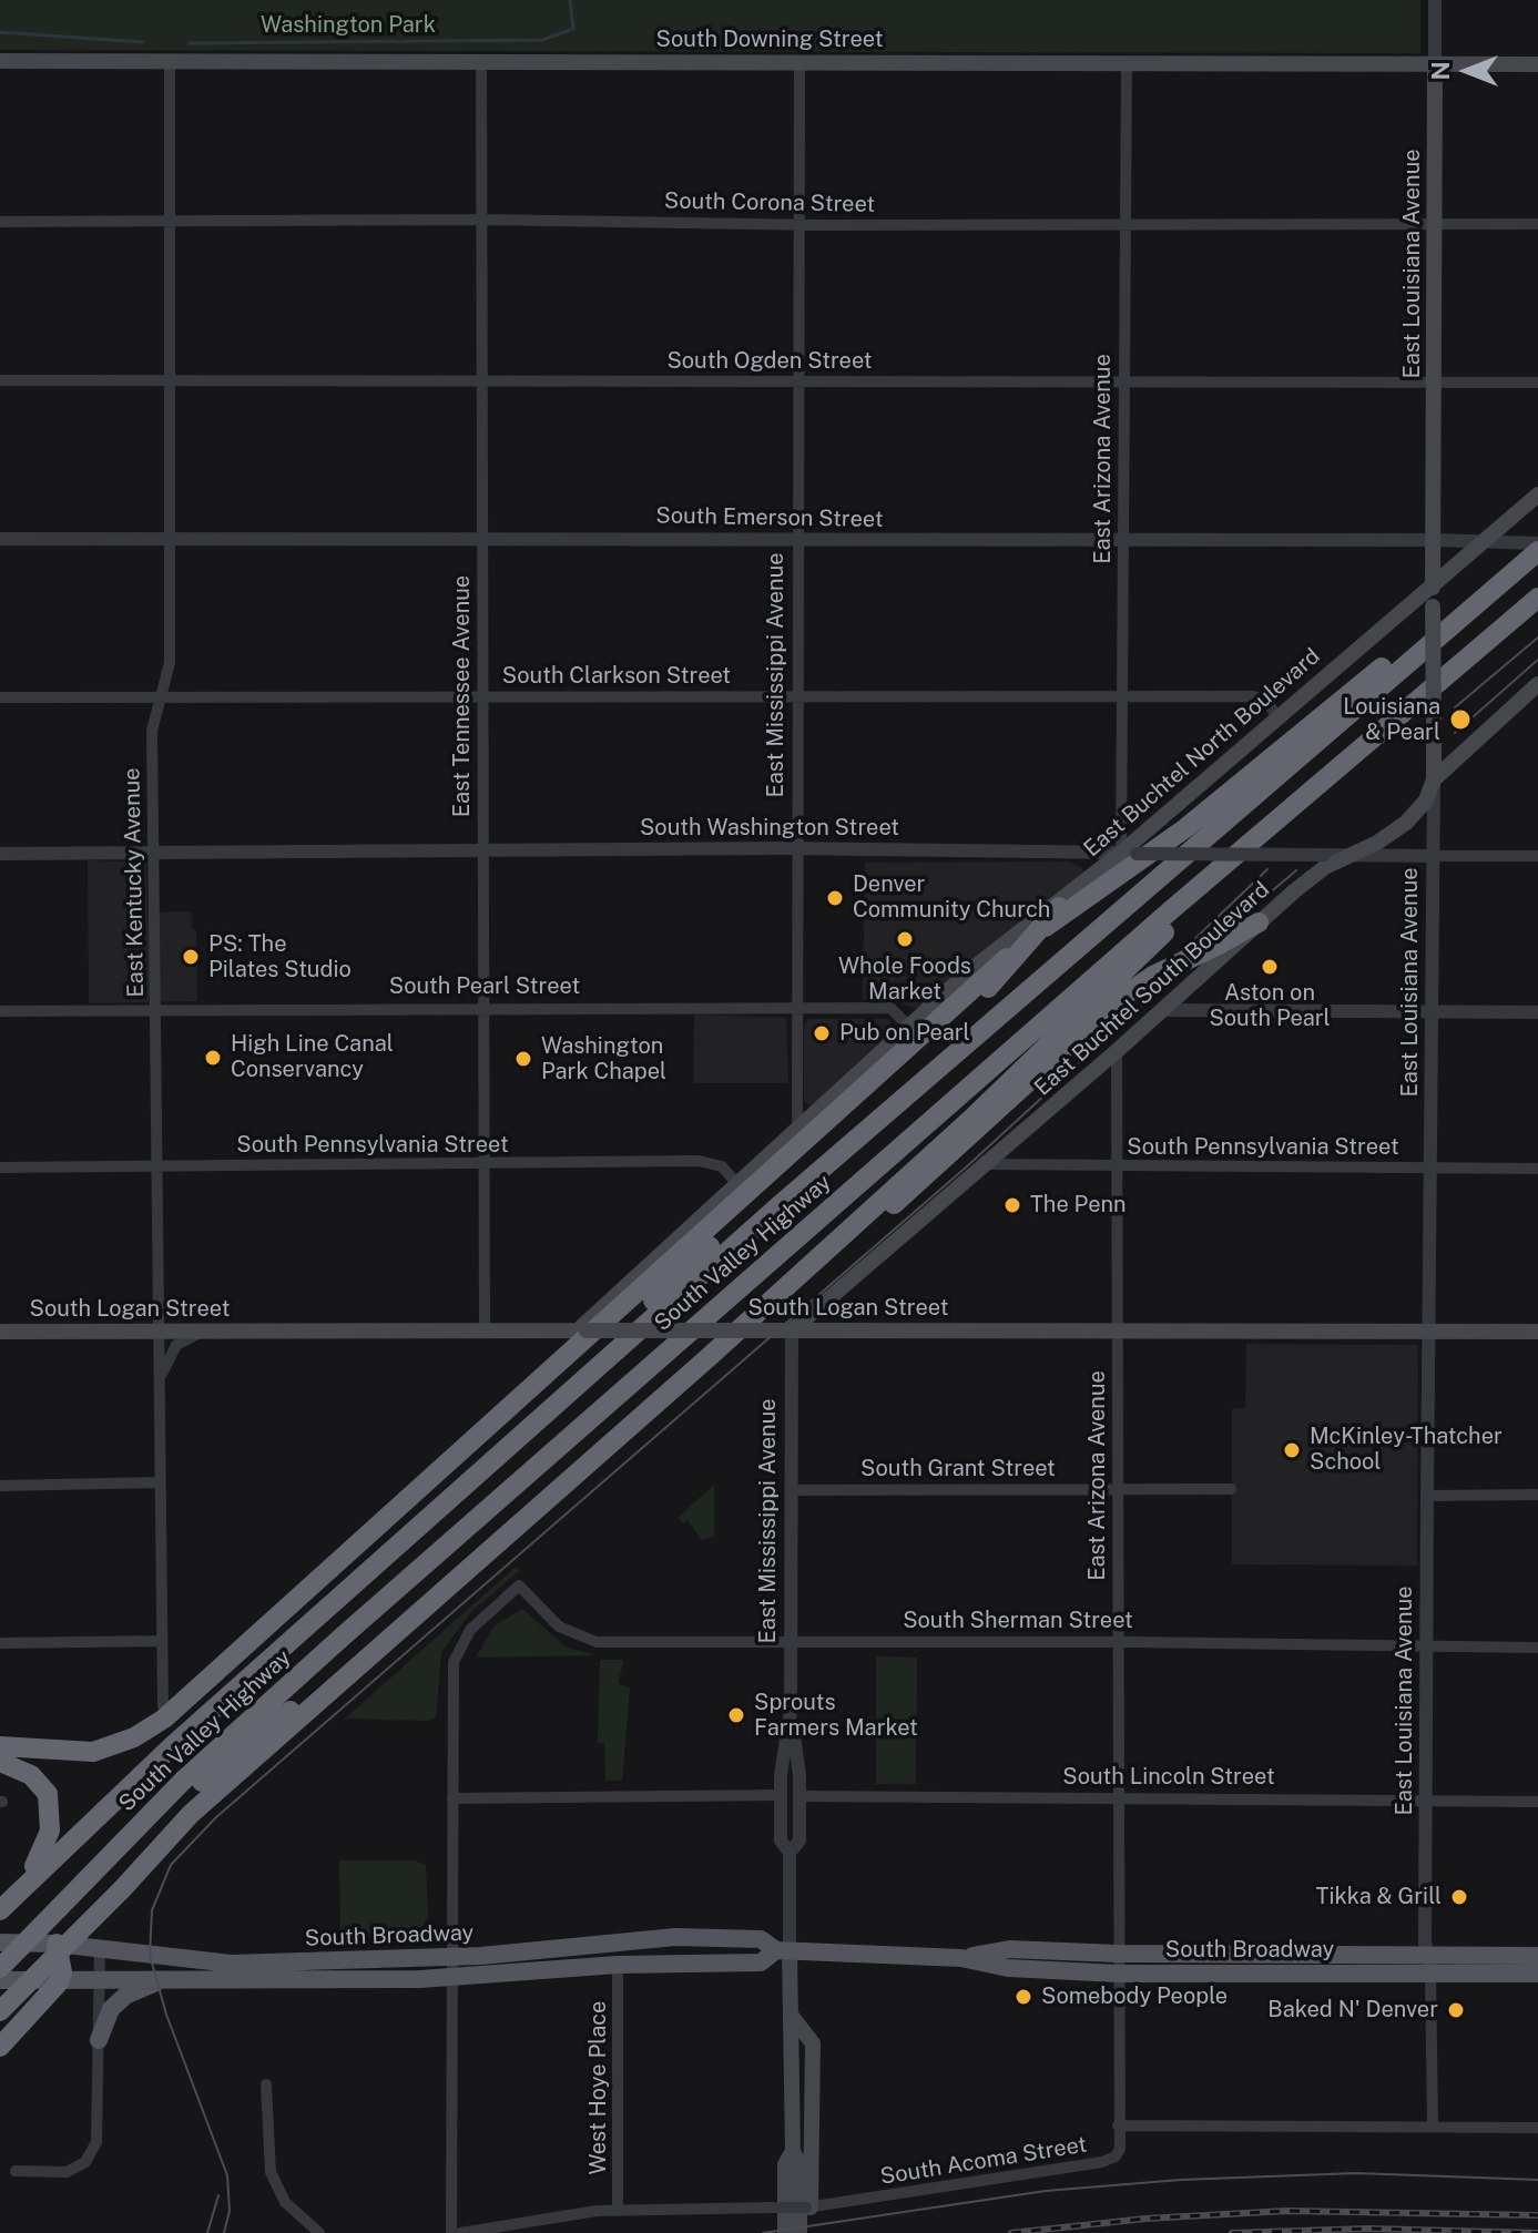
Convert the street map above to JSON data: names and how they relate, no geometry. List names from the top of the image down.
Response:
{
  "streets": {
    "highway": ["South Valley Highway"],
    "main road": [
      "South Downing Street",
      "East Louisiana Avenue",
      "East Buchtel North Boulevard",
      "East Buchtel South Boulevard",
      "South Logan Street",
      "South Broadway"
    ],
    "street": [
      "South Corona Street",
      "South Ogden Street",
      "East Arizona Avenue",
      "South Emerson Street",
      "East Mississippi Avenue",
      "South Clarkson Street",
      "East Tennessee Avenue",
      "South Washington Street",
      "East Kentucky Avenue",
      "South Pearl Street",
      "South Pennsylvania Street",
      "South Grant Street",
      "South Sherman Street",
      "South Lincoln Street",
      "West Hoye Place",
      "South Acoma Street"
    ]
  },
  "crossings": [
    ["South Downing Street", "East Louisiana Avenue"],
    ["South Downing Street", "East Arizona Avenue"],
    ["South Downing Street", "East Mississippi Avenue"],
    ["South Downing Street", "East Tennessee Avenue"],
    ["South Downing Street", "East Kentucky Avenue"],
    ["South Corona Street", "East Louisiana Avenue"],
    ["South Corona Street", "East Arizona Avenue"],
    ["South Corona Street", "East Mississippi Avenue"],
    ["South Corona Street", "East Tennessee Avenue"],
    ["South Corona Street", "East Kentucky Avenue"],
    ["East Louisiana Avenue", "South Ogden Street"],
    ["East Louisiana Avenue", "South Emerson Street"],
    ["East Louisiana Avenue", "East Buchtel North Boulevard"],
    ["East Louisiana Avenue", "South Washington Street"],
    ["East Louisiana Avenue", "East Buchtel South Boulevard"],
    ["East Louisiana Avenue", "South Pennsylvania Street"],
    ["East Louisiana Avenue", "South Logan Street"],
    ["East Louisiana Avenue", "South Sherman Street"],
    ["East Louisiana Avenue", "South Lincoln Street"],
    ["East Louisiana Avenue", "South Broadway"],
    ["South Ogden Street", "East Arizona Avenue"],
    ["South Ogden Street", "East Mississippi Avenue"],
    ["South Ogden Street", "East Tennessee Avenue"],
    ["South Ogden Street", "East Kentucky Avenue"],
    ["East Arizona Avenue", "South Emerson Street"],
    ["East Arizona Avenue", "South Clarkson Street"],
    ["East Arizona Avenue", "East Buchtel North Boulevard"],
    ["East Arizona Avenue", "South Washington Street"],
    ["East Arizona Avenue", "East Buchtel South Boulevard"],
    ["East Arizona Avenue", "South Pennsylvania Street"],
    ["East Arizona Avenue", "South Logan Street"],
    ["East Arizona Avenue", "South Grant Street"],
    ["East Arizona Avenue", "South Sherman Street"],
    ["East Arizona Avenue", "South Lincoln Street"],
    ["East Arizona Avenue", "South Broadway"],
    ["East Arizona Avenue", "South Acoma Street"],
    ["South Emerson Street", "East Mississippi Avenue"],
    ["South Emerson Street", "East Tennessee Avenue"],
    ["South Emerson Street", "East Buchtel North Boulevard"],
    ["South Emerson Street", "East Kentucky Avenue"],
    ["East Mississippi Avenue", "South Clarkson Street"],
    ["East Mississippi Avenue", "East Buchtel North Boulevard"],
    ["East Mississippi Avenue", "South Washington Street"],
    ["East Mississippi Avenue", "South Pearl Street"],
    ["East Mississippi Avenue", "East Buchtel South Boulevard"],
    ["East Mississippi Avenue", "South Logan Street"],
    ["East Mississippi Avenue", "South Grant Street"],
    ["East Mississippi Avenue", "South Sherman Street"],
    ["East Mississippi Avenue", "South Lincoln Street"],
    ["East Mississippi Avenue", "South Broadway"],
    ["South Clarkson Street", "East Tennessee Avenue"],
    ["South Clarkson Street", "East Buchtel North Boulevard"],
    ["South Clarkson Street", "East Kentucky Avenue"],
    ["East Tennessee Avenue", "South Washington Street"],
    ["East Tennessee Avenue", "South Pearl Street"],
    ["East Tennessee Avenue", "South Pennsylvania Street"],
    ["East Tennessee Avenue", "South Logan Street"],
    ["East Buchtel North Boulevard", "South Washington Street"],
    ["East Buchtel North Boulevard", "South Pearl Street"],
    ["East Buchtel North Boulevard", "South Pennsylvania Street"],
    ["East Buchtel North Boulevard", "South Logan Street"],
    ["South Washington Street", "East Kentucky Avenue"],
    ["South Washington Street", "East Buchtel South Boulevard"],
    ["East Kentucky Avenue", "South Pearl Street"],
    ["East Kentucky Avenue", "South Pennsylvania Street"],
    ["East Kentucky Avenue", "South Logan Street"],
    ["East Buchtel South Boulevard", "South Pennsylvania Street"],
    ["East Buchtel South Boulevard", "South Logan Street"],
    ["South Broadway", "West Hoye Place"],
    ["West Hoye Place", "South Acoma Street"]
  ],
  "parks": ["Washington Park"],
  "places": [
    "Louisiana & Pearl",
    "Denver Community Church",
    "Whole Foods Market",
    "PS: The Pilates Studio",
    "Aston on South Pearl",
    "Pub on Pearl",
    "High Line Canal Conservancy",
    "Washington Park Chapel",
    "The Penn",
    "McKinley-Thatcher School",
    "Sprouts Farmers Market",
    "Tikka & Grill",
    "Somebody People",
    "Baked N' Denver"
  ],
  "north": "left"
}
